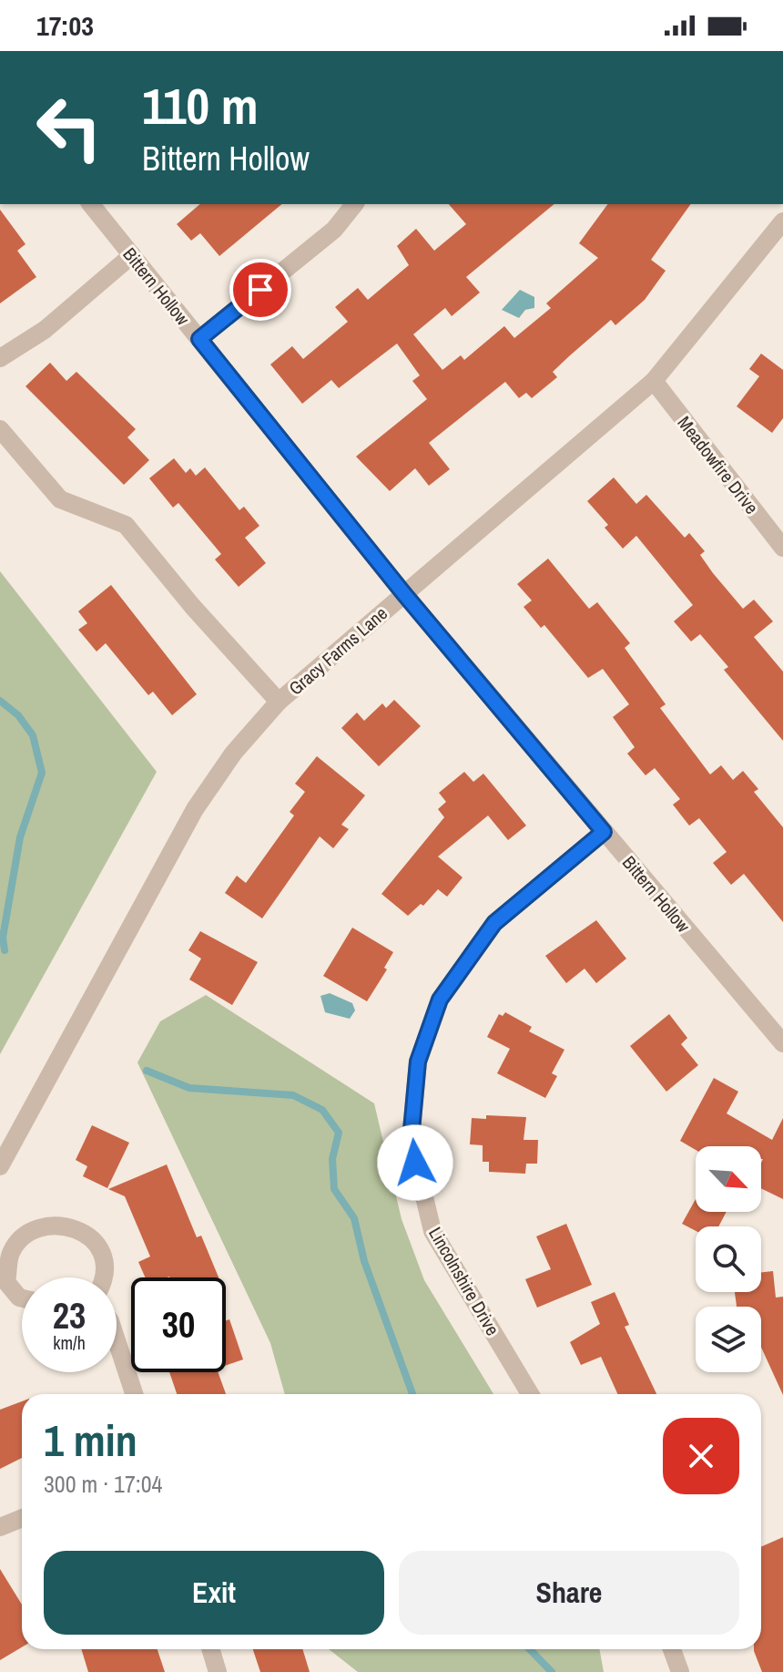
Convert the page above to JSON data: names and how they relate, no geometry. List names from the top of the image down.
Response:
{
  "streets": {
    "street": [
      "Bittern Hollow",
      "Meadowfire Drive",
      "Gracy Farms Lane",
      "Lincolnshire Drive"
    ]
  },
  "crossings": [
    ["Bittern Hollow", "Gracy Farms Lane"],
    ["Bittern Hollow", "Lincolnshire Drive"],
    ["Meadowfire Drive", "Gracy Farms Lane"]
  ],
  "north": "bottom right",
  "page": {
    "status": "17:03",
    "turn": ["110 m", "Bittern Hollow"],
    "speed": "23 km/h",
    "limit": "30",
    "heading": ["1 min", "300 m · 17:04"],
    "buttons": ["Exit", "Share"]
  }
}
